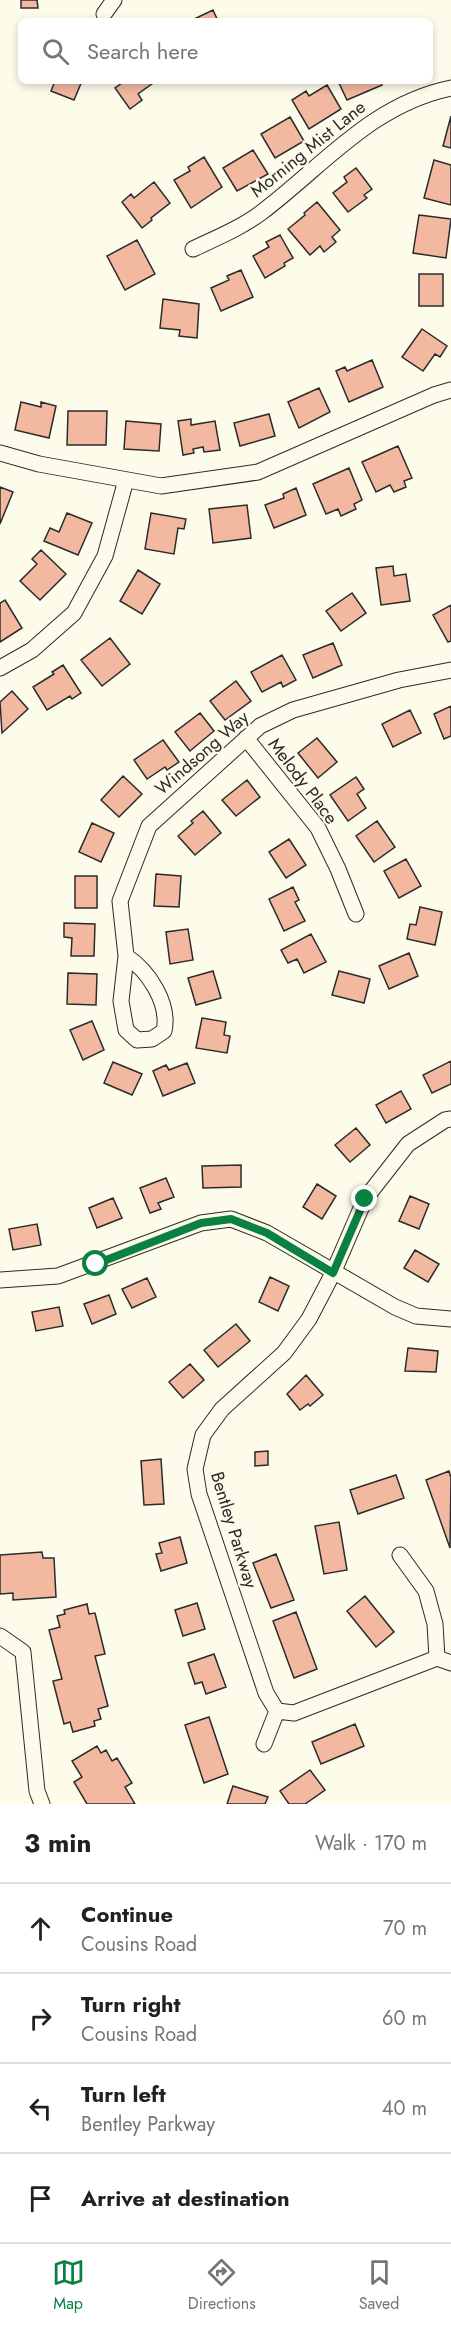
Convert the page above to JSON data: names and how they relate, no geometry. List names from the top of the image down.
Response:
{
  "streets": {
    "street": [
      "Morning Mist Lane",
      "Windsong Way",
      "Melody Place",
      "Bentley Parkway"
    ]
  },
  "crossings": [
    ["Windsong Way", "Melody Place"]
  ],
  "page": {
    "search": "Search here",
    "heading": ["3 min", "Walk · 170 m"],
    "list": [
      ["Continue", "Cousins Road", "70 m"],
      ["Turn right", "Cousins Road", "60 m"],
      ["Turn left", "Bentley Parkway", "40 m"],
      "Arrive at destination"
    ],
    "nav": ["Map", "Directions", "Saved"]
  }
}
